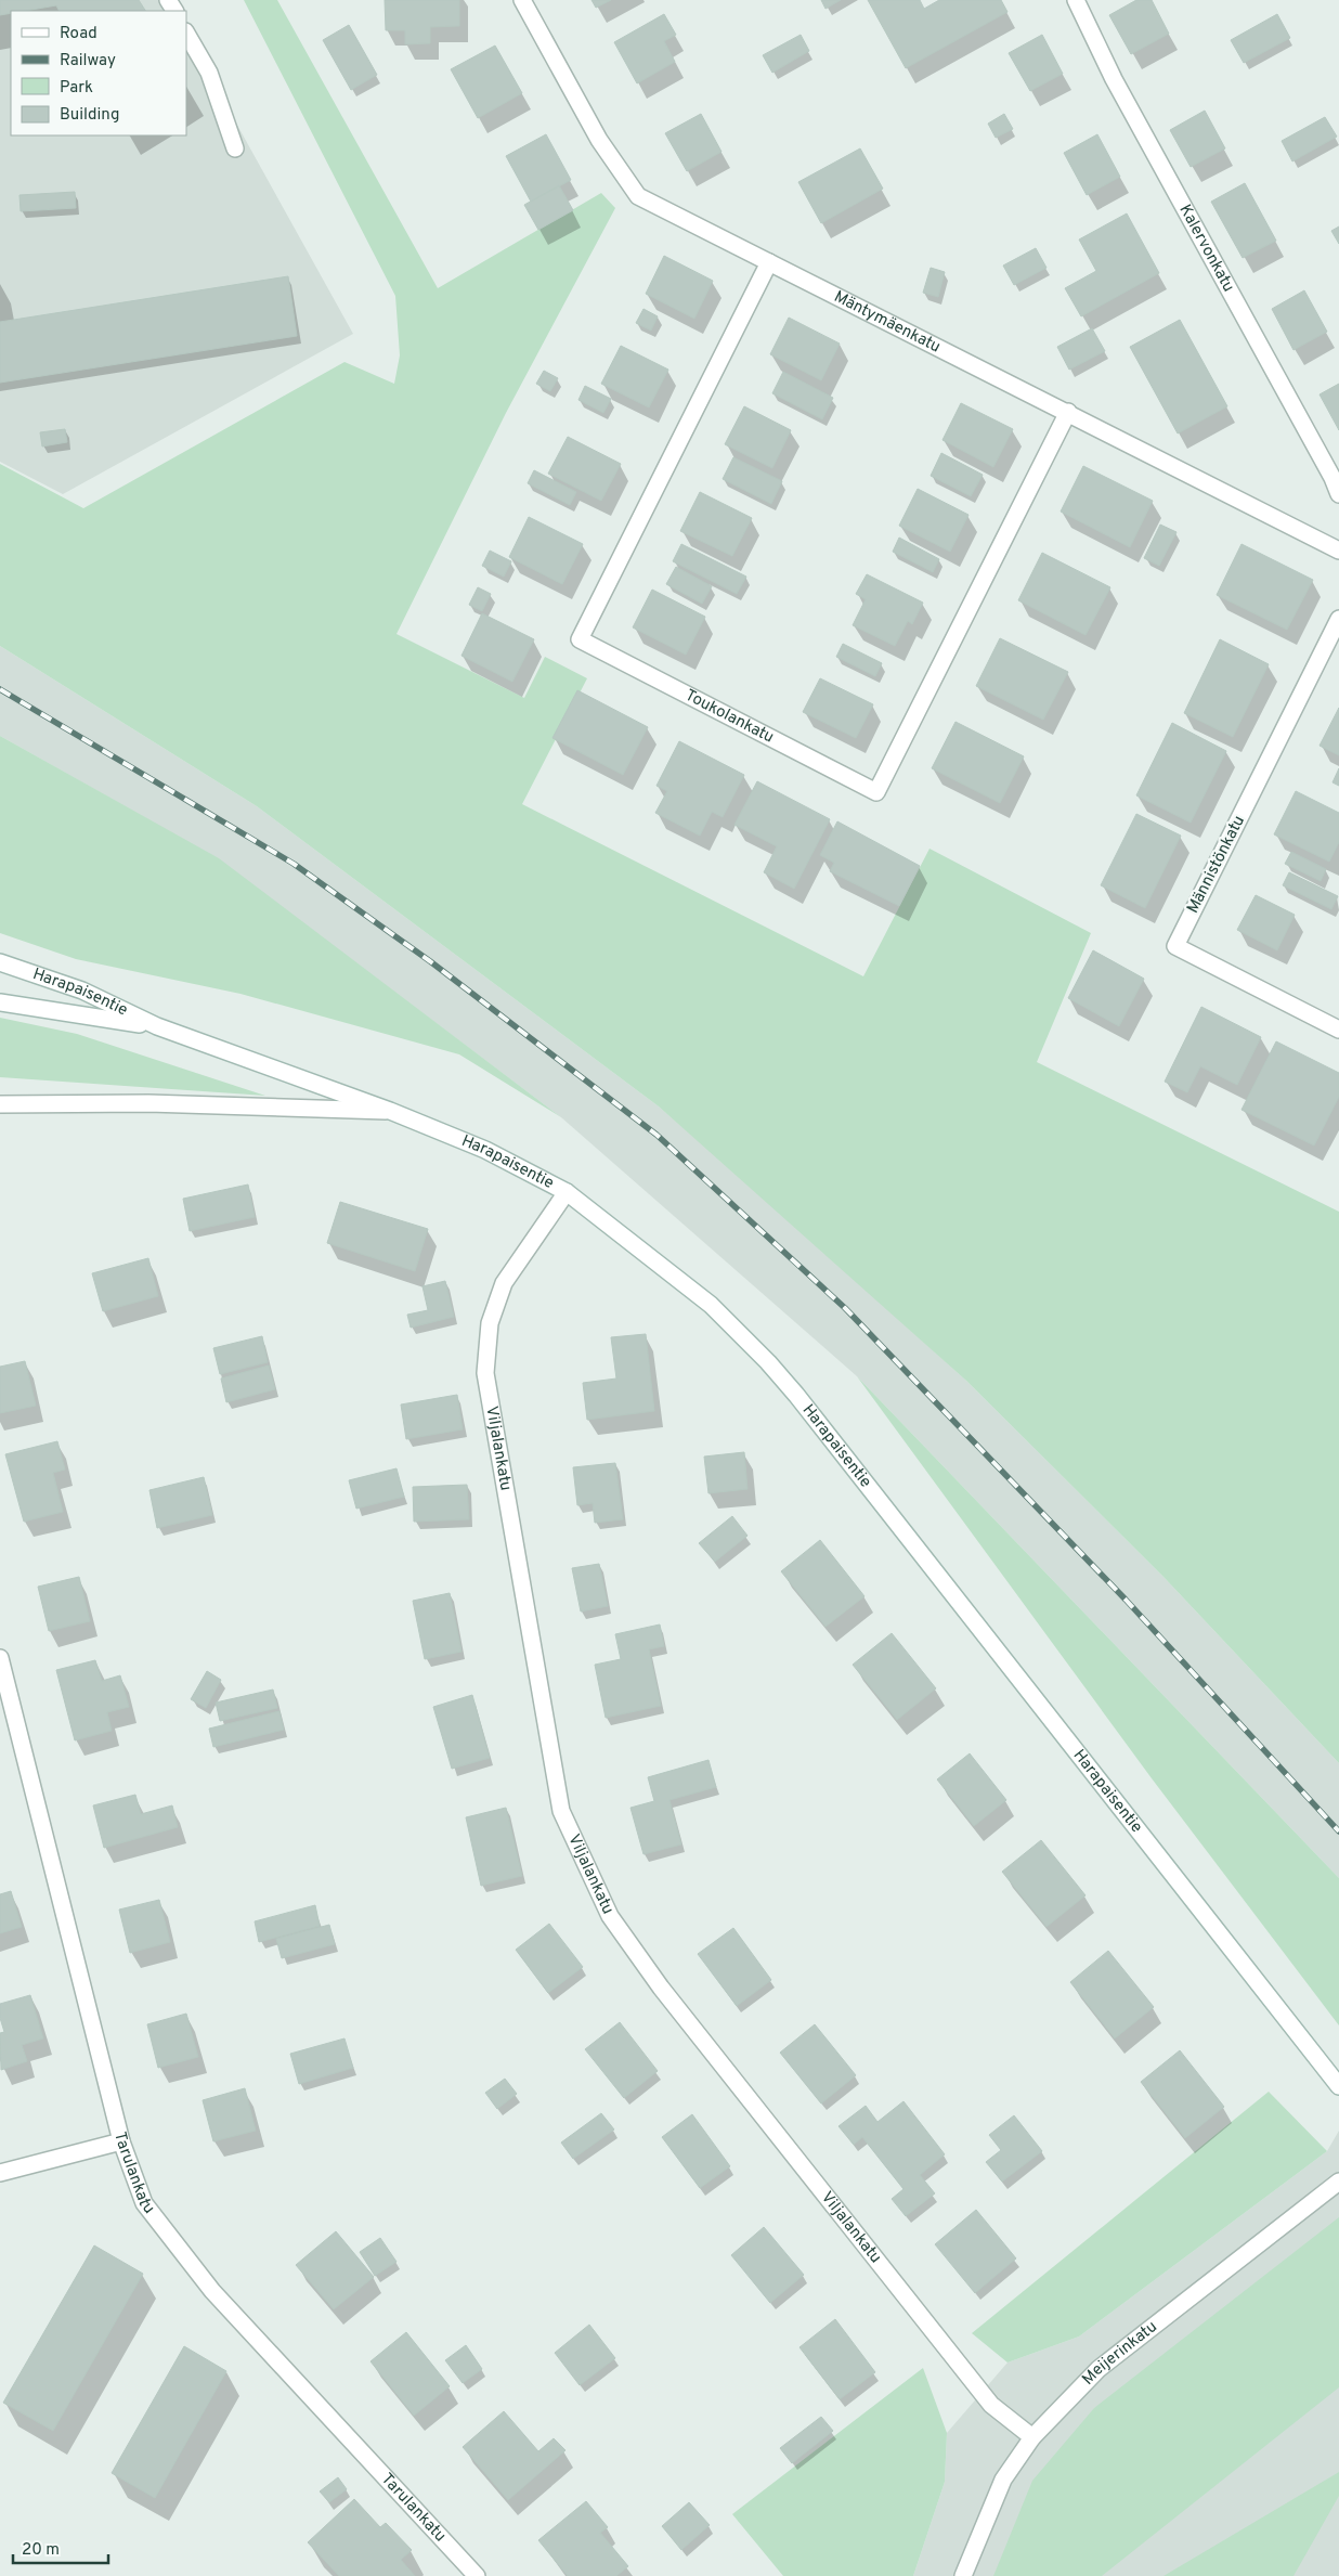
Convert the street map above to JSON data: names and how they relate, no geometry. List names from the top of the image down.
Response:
{
  "streets": {
    "street": [
      "Kalervonkatu",
      "Mäntymäenkatu",
      "Toukolankatu",
      "Männistönkatu",
      "Harapaisentie",
      "Viljalankatu",
      "Tarulankatu",
      "Meijerinkatu"
    ]
  },
  "crossings": [
    ["Mäntymäenkatu", "Toukolankatu"],
    ["Harapaisentie", "Viljalankatu"],
    ["Viljalankatu", "Meijerinkatu"]
  ],
  "legend": [
    "Road",
    "Railway",
    "Park",
    "Building"
  ],
  "scale_bar": "20 m"
}
